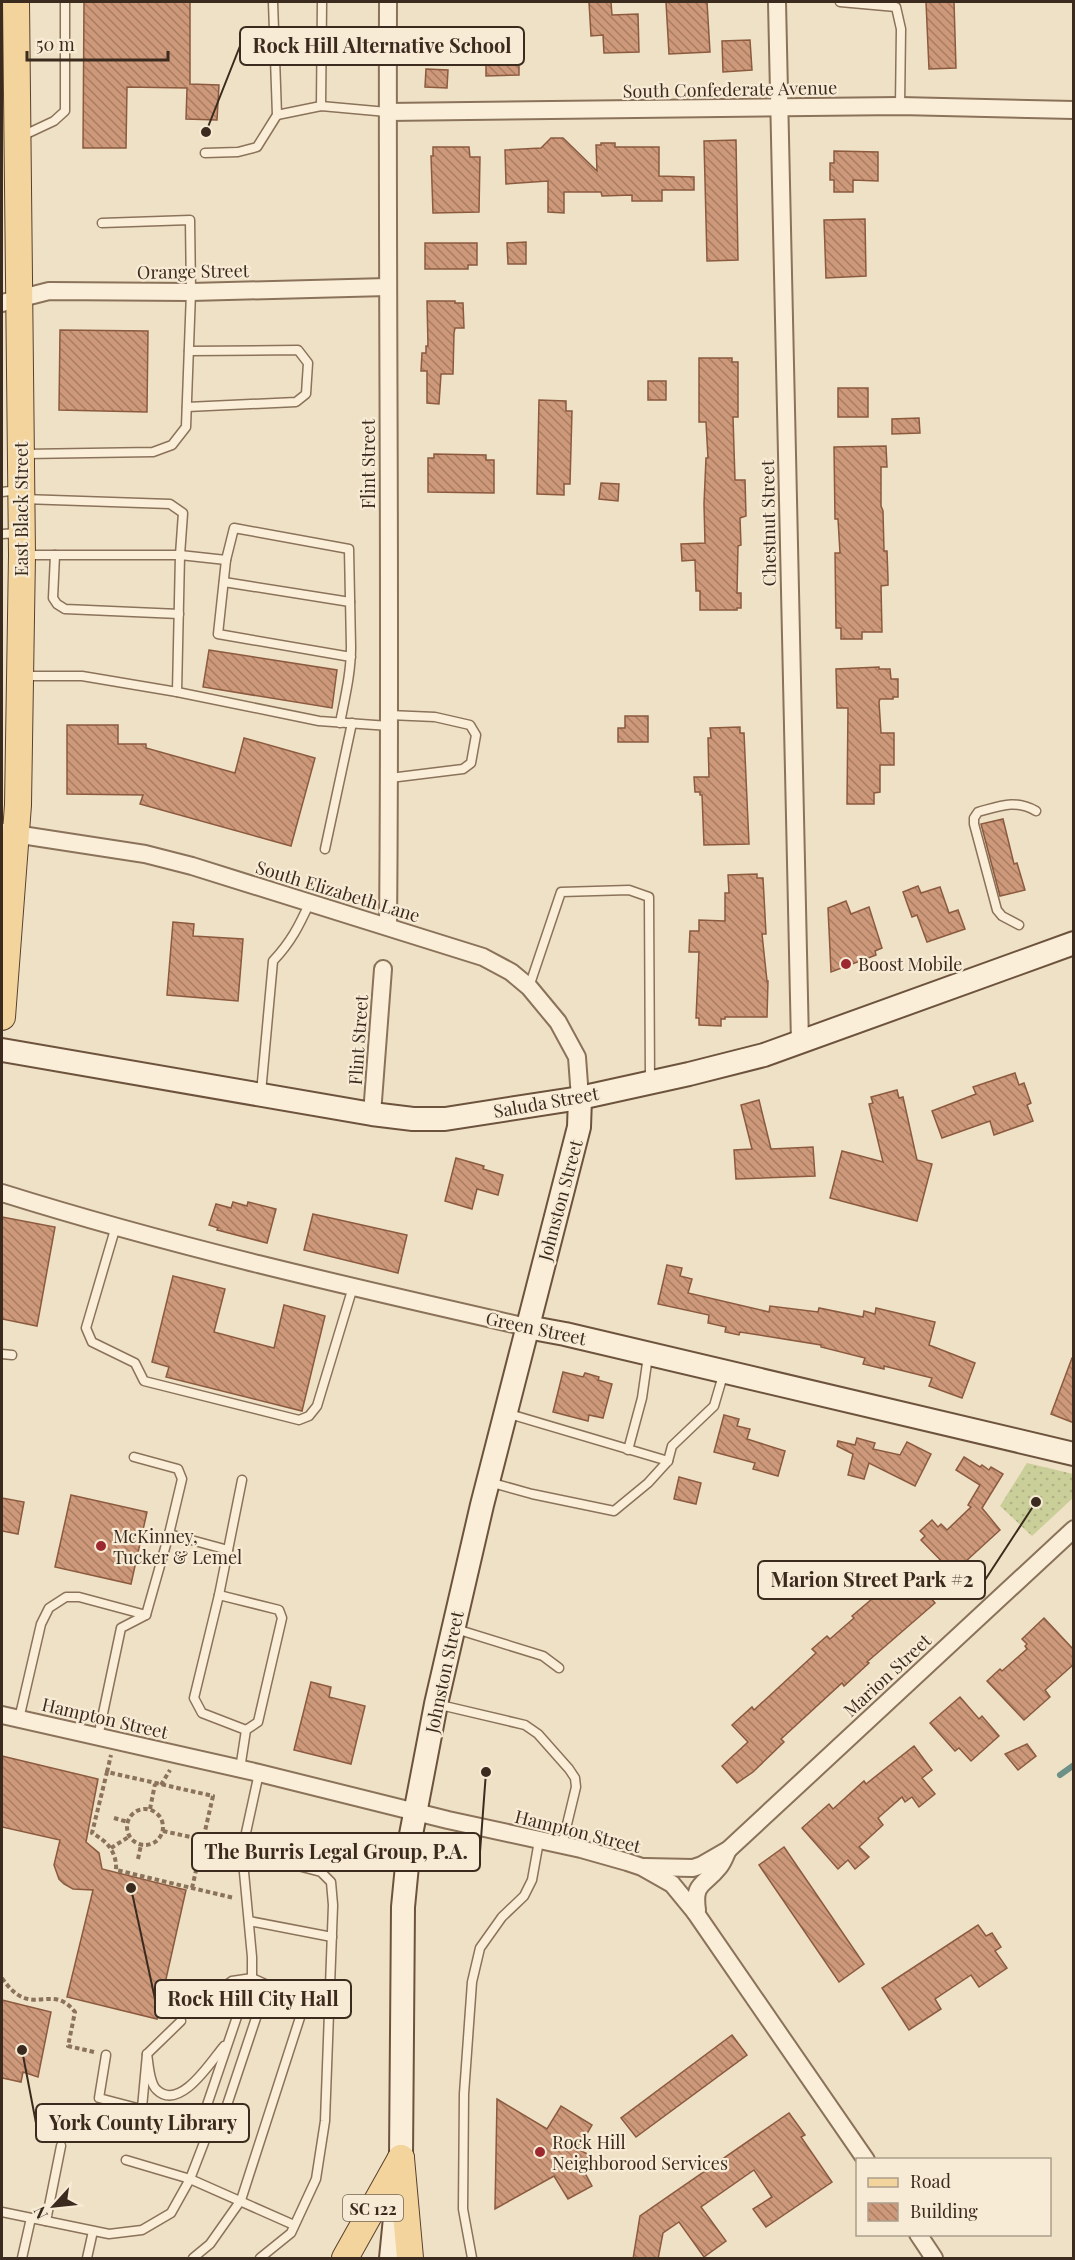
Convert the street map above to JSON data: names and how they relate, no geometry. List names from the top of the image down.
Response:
{
  "streets": {
    "main road": [
      "East Black Street",
      "Saluda Street",
      "Johnston Street",
      "Green Street",
      "SC 122"
    ],
    "street": [
      "South Confederate Avenue",
      "Orange Street",
      "Flint Street",
      "Chestnut Street",
      "South Elizabeth Lane",
      "Marion Street",
      "Hampton Street"
    ]
  },
  "crossings": [
    ["South Confederate Avenue", "Flint Street"],
    ["South Confederate Avenue", "Chestnut Street"],
    ["Orange Street", "Flint Street"],
    ["Orange Street", "East Black Street"],
    ["Flint Street", "South Elizabeth Lane"],
    ["Flint Street", "Saluda Street"],
    ["East Black Street", "South Elizabeth Lane"],
    ["Chestnut Street", "Saluda Street"],
    ["South Elizabeth Lane", "Saluda Street"],
    ["South Elizabeth Lane", "Johnston Street"],
    ["Saluda Street", "Johnston Street"],
    ["Johnston Street", "Green Street"],
    ["Johnston Street", "Hampton Street"],
    ["Johnston Street", "SC 122"],
    ["Marion Street", "Hampton Street"]
  ],
  "places": [
    "Rock Hill Alternative School",
    "Boost Mobile",
    "Marion Street Park #2",
    "McKinney, Tucker & Lemel",
    "The Burris Legal Group, P.A.",
    "Rock Hill City Hall",
    "York County Library",
    "Rock Hill Neighborood Services"
  ],
  "legend": ["Road", "Building"],
  "scale_bar": "50 m",
  "north": "bottom left"
}
